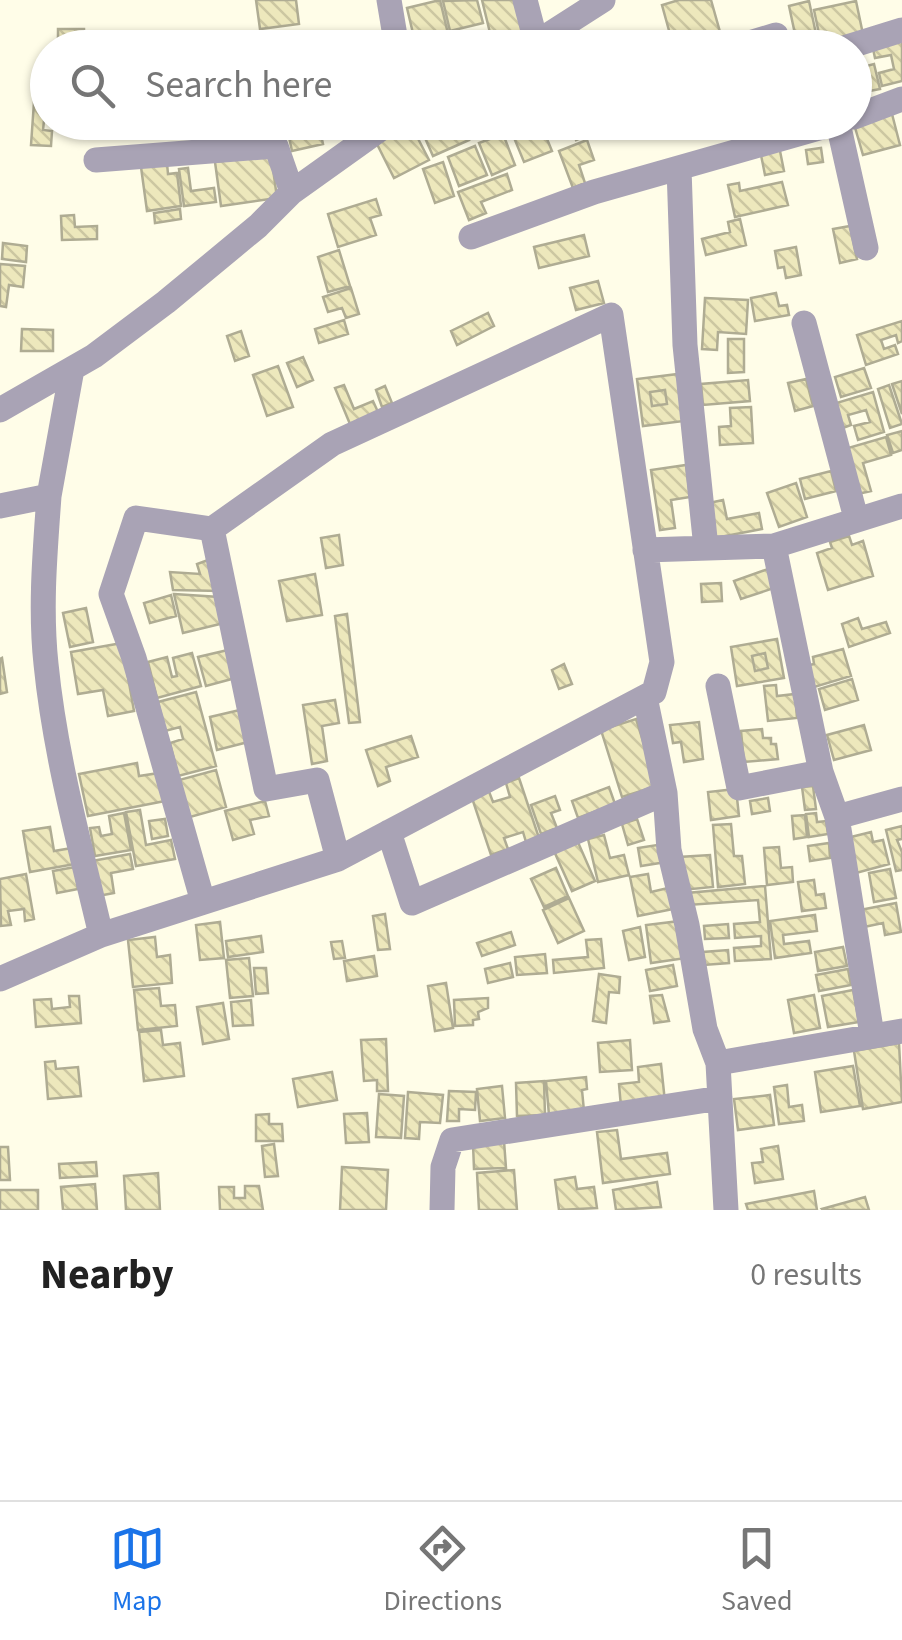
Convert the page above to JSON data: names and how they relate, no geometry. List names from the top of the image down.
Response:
{
  "page": {
    "search": "Search here",
    "heading": ["Nearby", "0 results"],
    "nav": ["Map", "Directions", "Saved"]
  }
}
